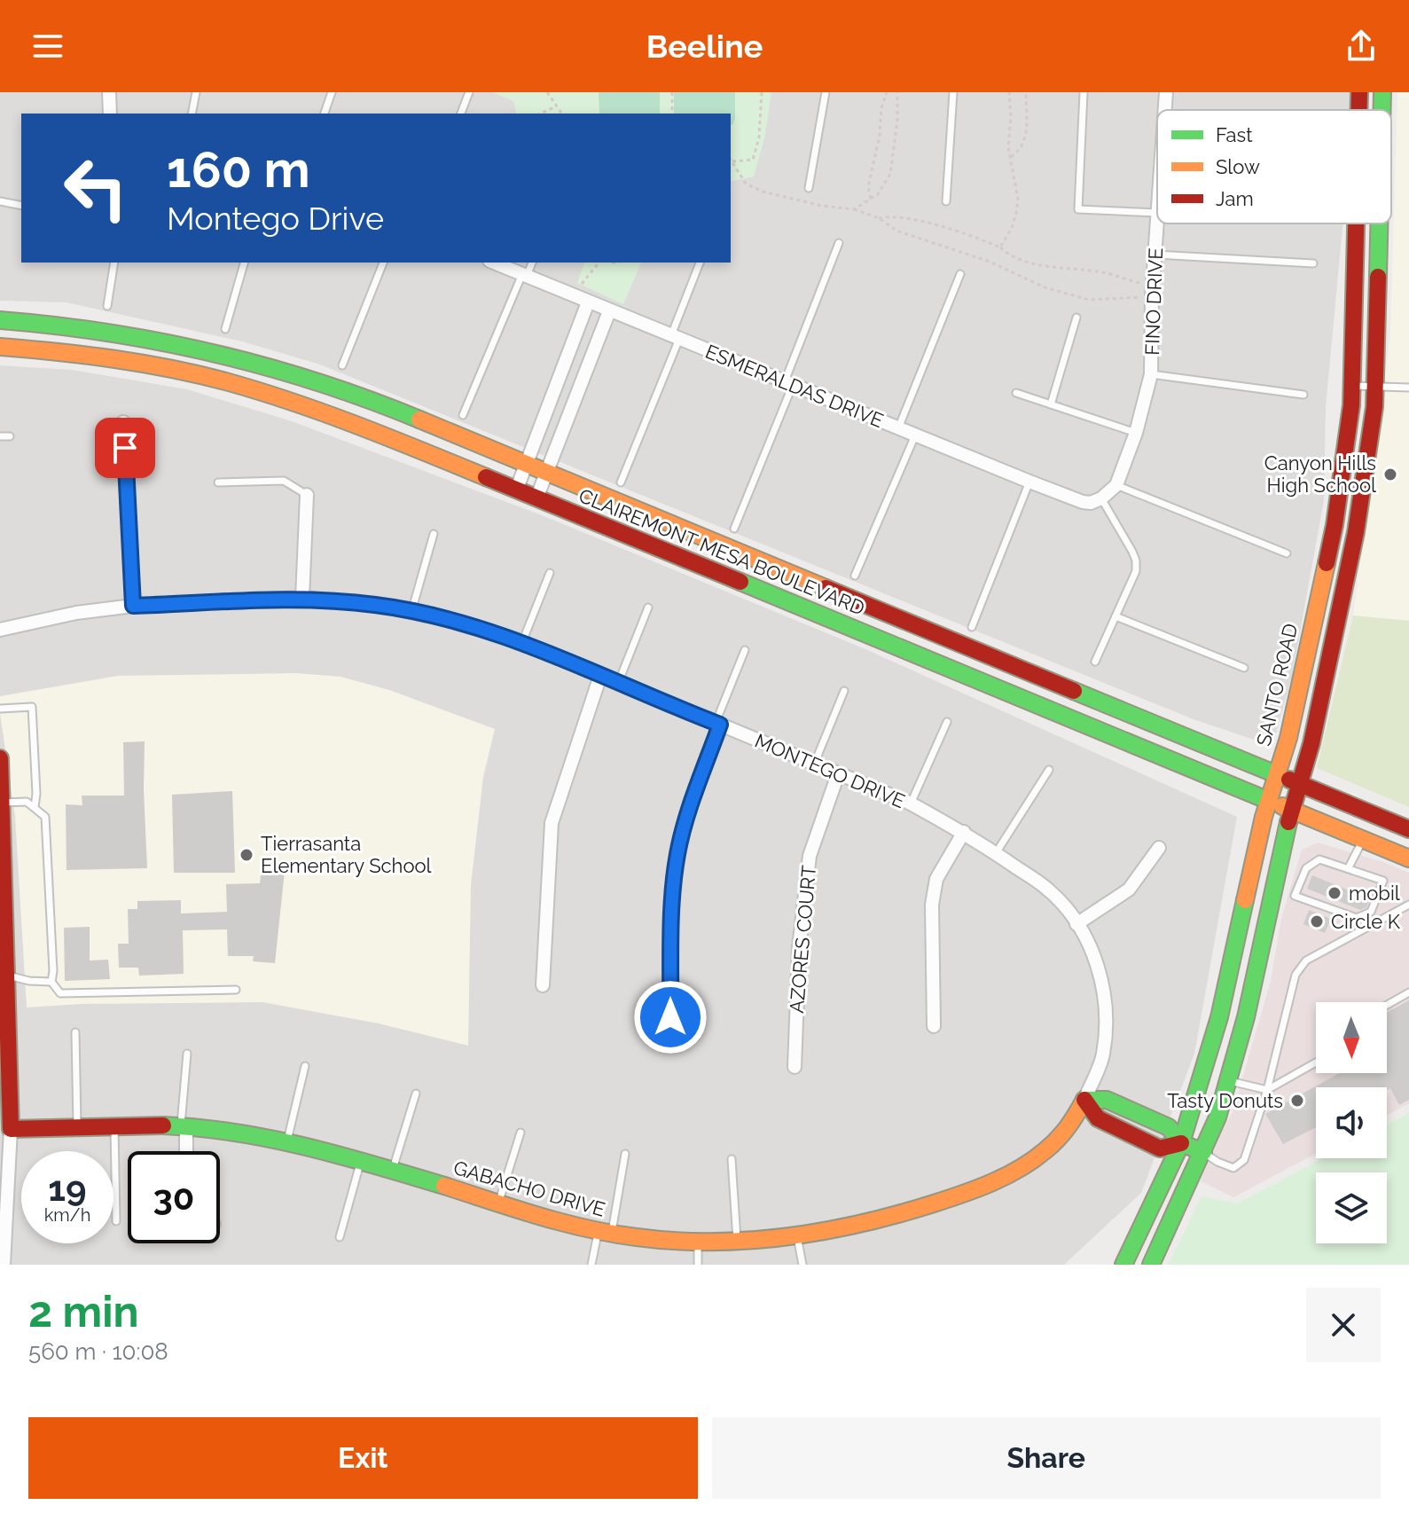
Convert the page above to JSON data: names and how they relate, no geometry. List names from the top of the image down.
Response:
{
  "streets": {
    "main road": ["CLAIREMONT MESA BOULEVARD", "SANTO ROAD", "GABACHO DRIVE"],
    "street": [
      "FINO DRIVE",
      "ESMERALDAS DRIVE",
      "MONTEGO DRIVE",
      "AZORES COURT"
    ]
  },
  "crossings": [
    ["FINO DRIVE", "ESMERALDAS DRIVE"],
    ["CLAIREMONT MESA BOULEVARD", "SANTO ROAD"],
    ["MONTEGO DRIVE", "AZORES COURT"],
    ["MONTEGO DRIVE", "GABACHO DRIVE"]
  ],
  "places": [
    "Canyon Hills High School",
    "Tierrasanta Elementary School",
    "mobil",
    "Circle K",
    "Tasty Donuts"
  ],
  "legend": ["Fast", "Slow", "Jam"],
  "north": "bottom",
  "page": {
    "header": "Beeline",
    "turn": ["160 m", "Montego Drive"],
    "speed": "19 km/h",
    "limit": "30",
    "heading": ["2 min", "560 m · 10:08"],
    "buttons": ["Exit", "Share"]
  }
}
